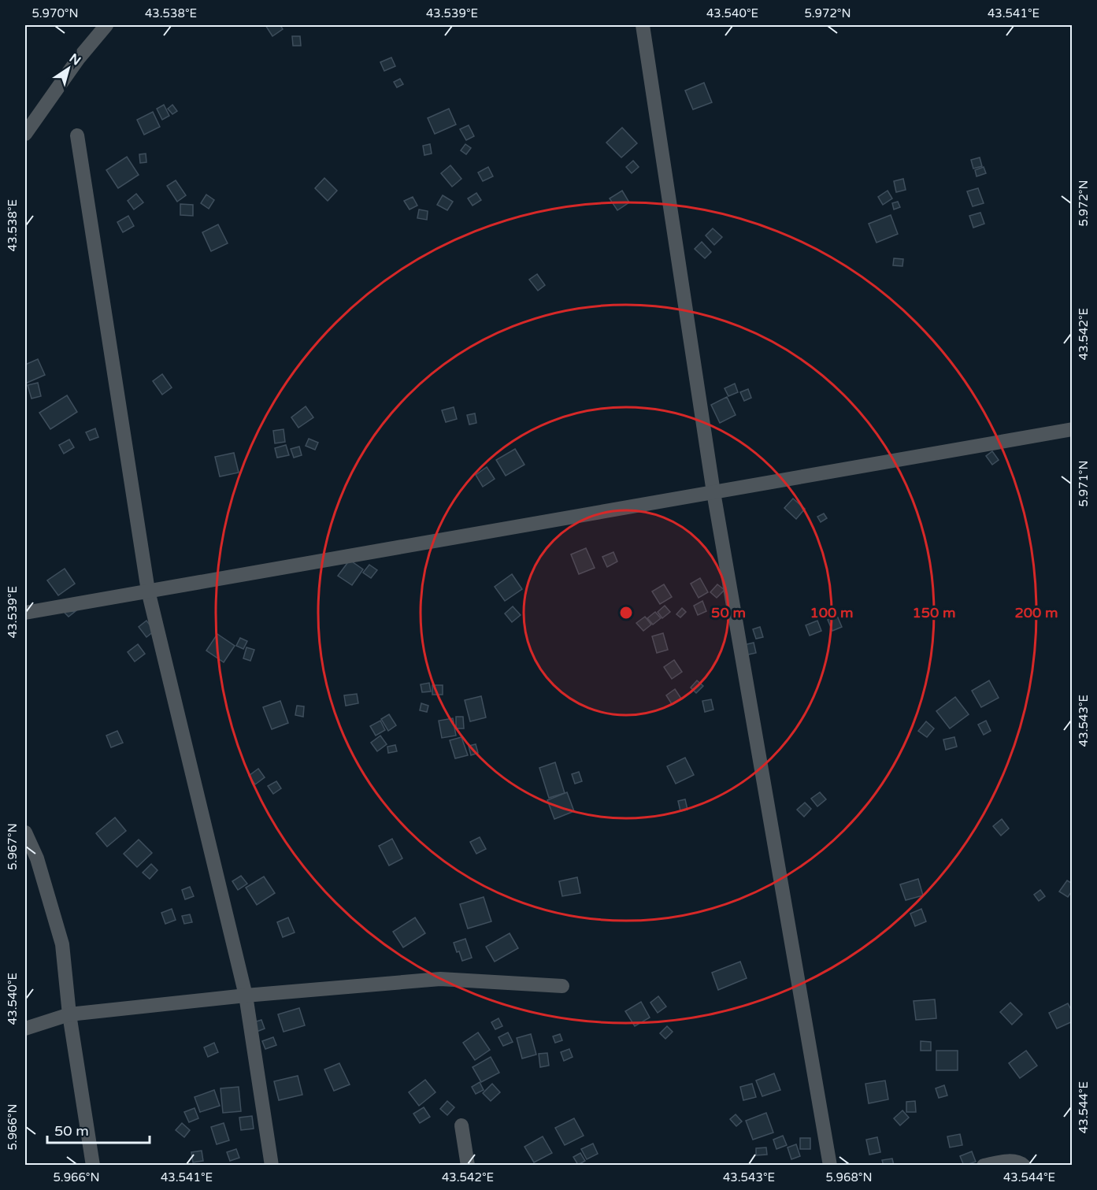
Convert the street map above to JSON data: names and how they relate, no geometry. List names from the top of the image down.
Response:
{
  "scale_bar": "50 m",
  "north": "top right",
  "coordinates": [
    "5.970°N",
    "43.538°E",
    "43.539°E",
    "43.540°E",
    "5.972°N",
    "43.541°E",
    "43.542°E",
    "5.971°N",
    "43.543°E",
    "5.967°N",
    "43.544°E",
    "5.966°N",
    "5.968°N"
  ],
  "rings": [
    "50 m",
    "100 m",
    "150 m",
    "200 m"
  ]
}
